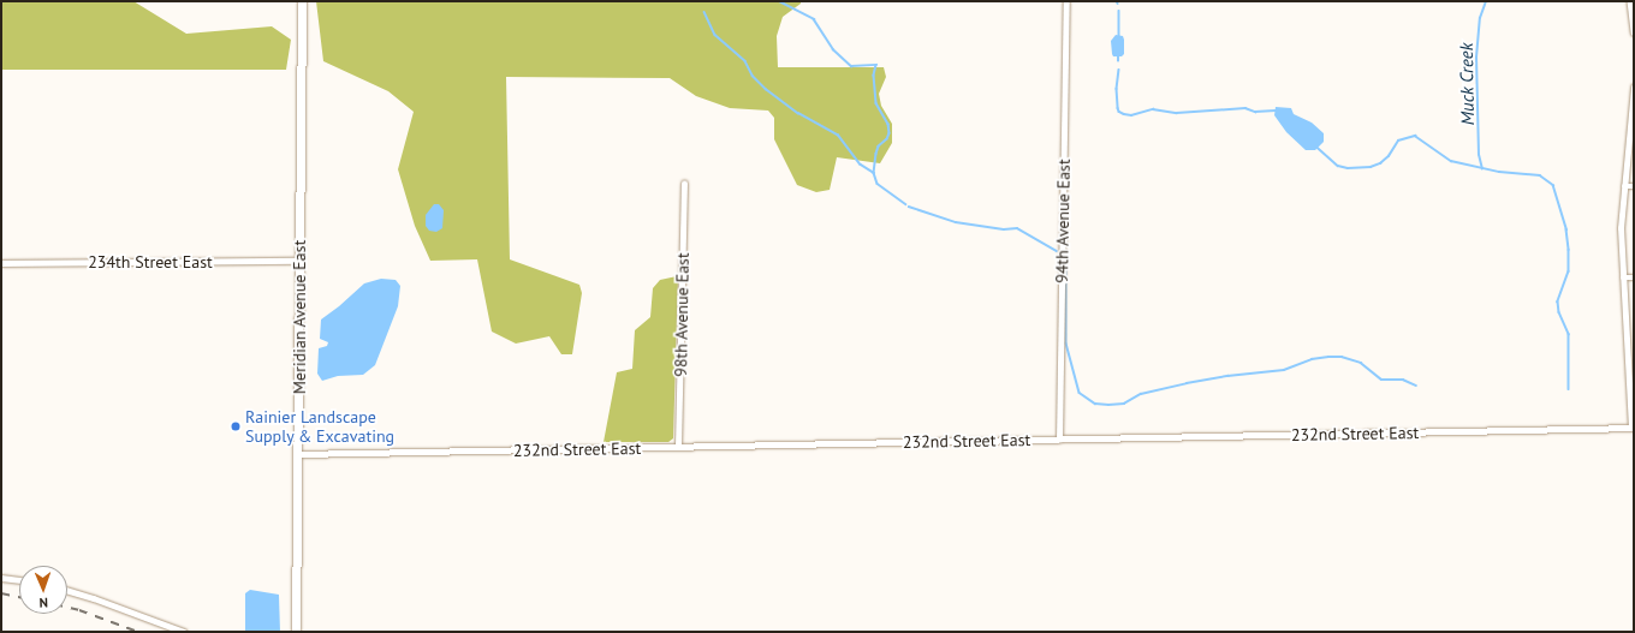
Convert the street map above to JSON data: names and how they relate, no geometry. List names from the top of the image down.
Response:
{
  "streets": {
    "main road": ["Meridian Avenue East"],
    "street": [
      "94th Avenue East",
      "234th Street East",
      "98th Avenue East",
      "232nd Street East"
    ]
  },
  "crossings": [
    ["94th Avenue East", "232nd Street East"],
    ["234th Street East", "Meridian Avenue East"],
    ["98th Avenue East", "232nd Street East"],
    ["Meridian Avenue East", "232nd Street East"]
  ],
  "water": ["Muck Creek"],
  "places": ["Rainier Landscape Supply & Excavating"],
  "north": "bottom"
}
